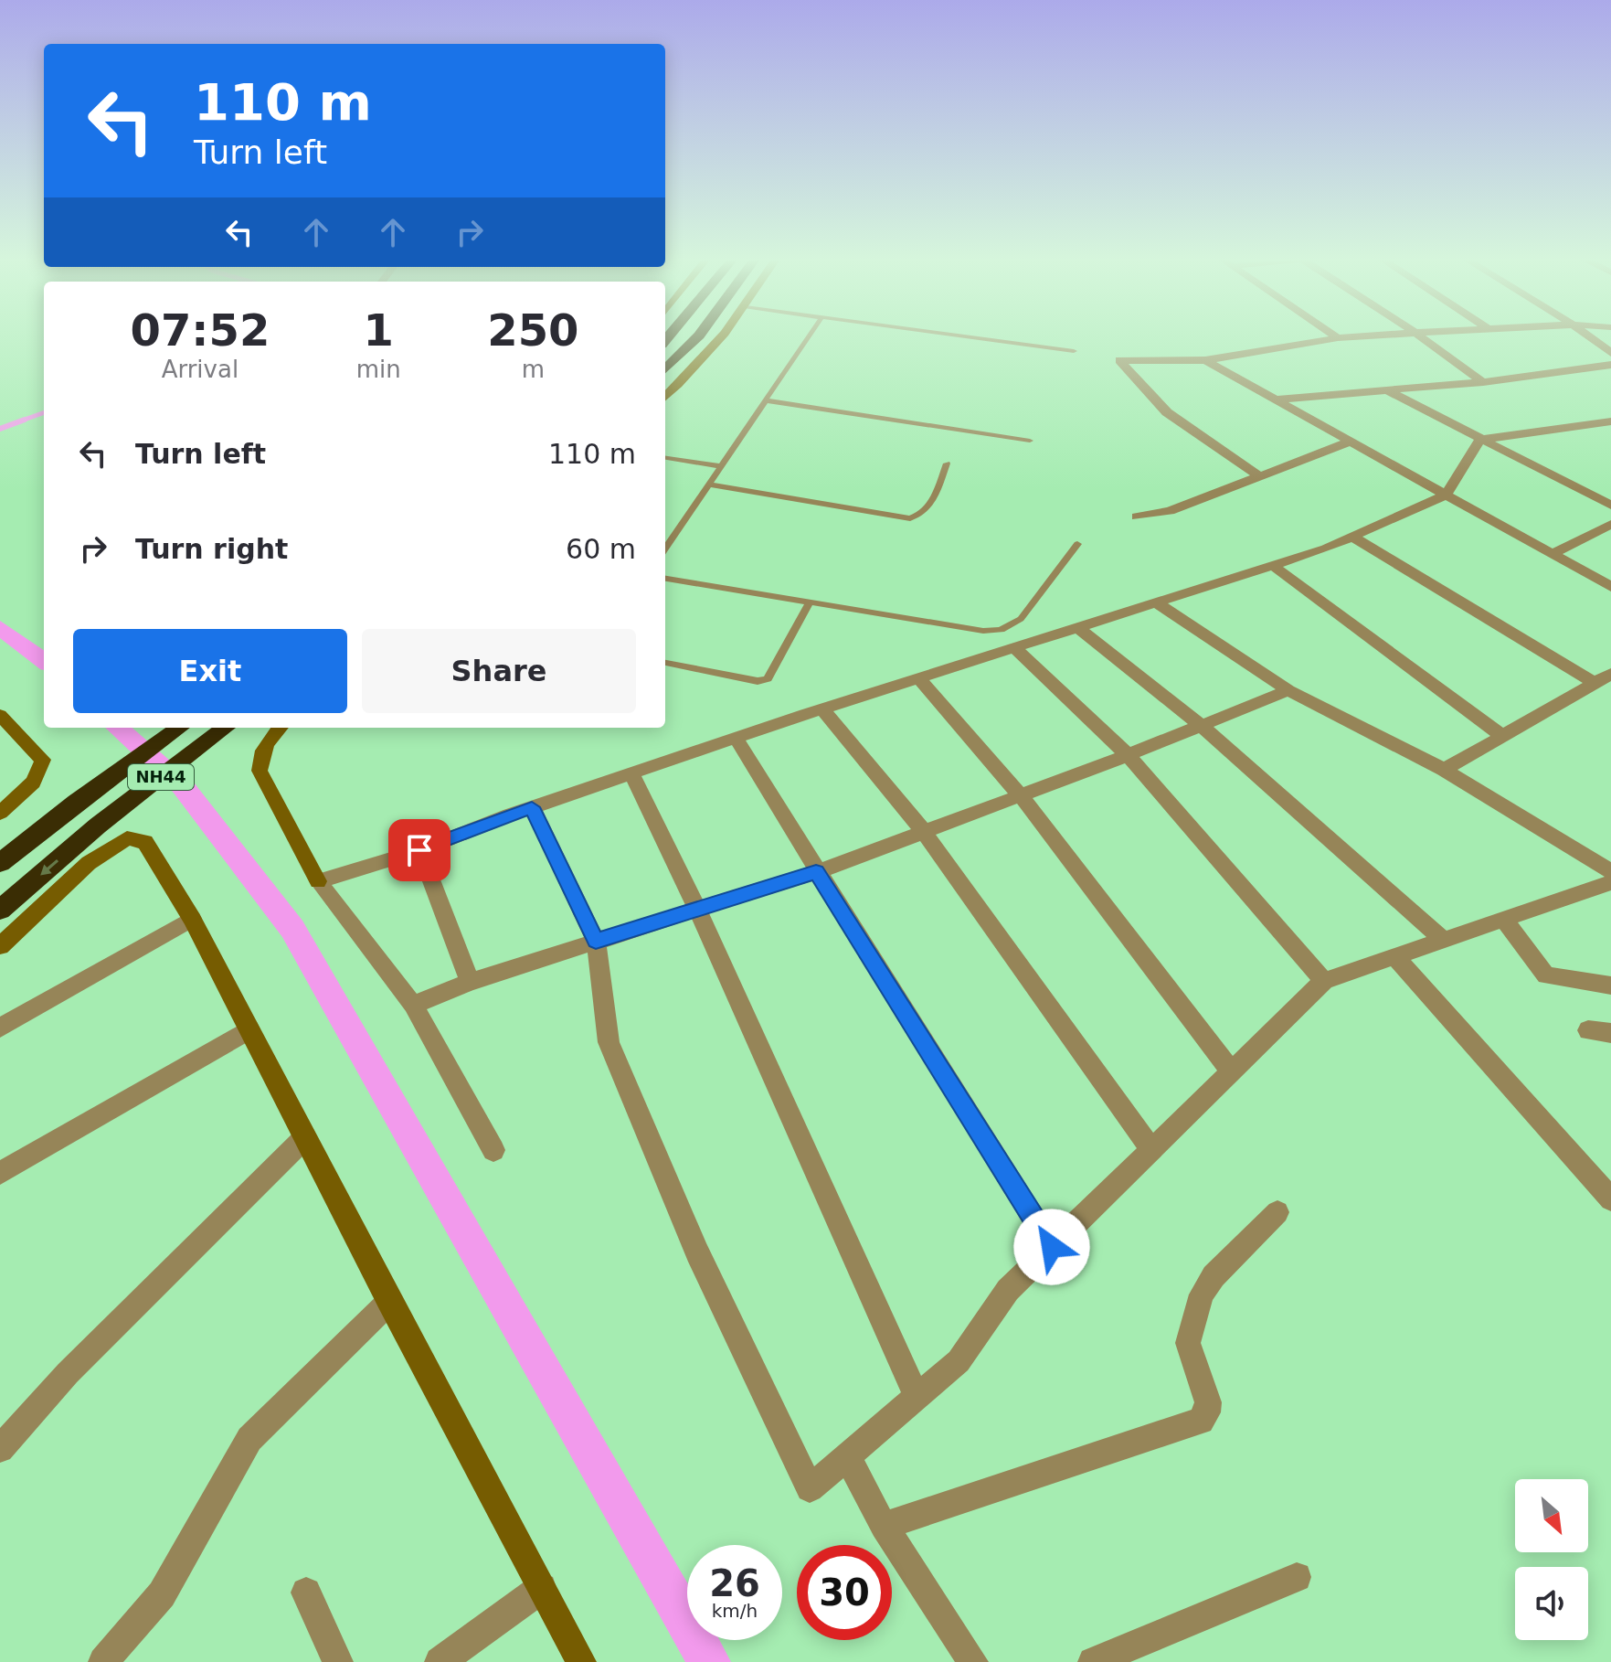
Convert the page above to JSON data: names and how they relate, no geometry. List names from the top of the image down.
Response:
{
  "streets": {
    "highway": ["NH44"]
  },
  "north": "bottom right",
  "page": {
    "turn": ["110 m", "Turn left"],
    "eta": [
      "07:52",
      "Arrival",
      "1",
      "min",
      "250",
      "m"
    ],
    "list": [
      {
        "name": "Turn left",
        "value": "110 m"
      },
      {
        "name": "Turn right",
        "value": "60 m"
      }
    ],
    "buttons": ["Exit", "Share"],
    "speed": "26 km/h",
    "limit": "30"
  }
}
